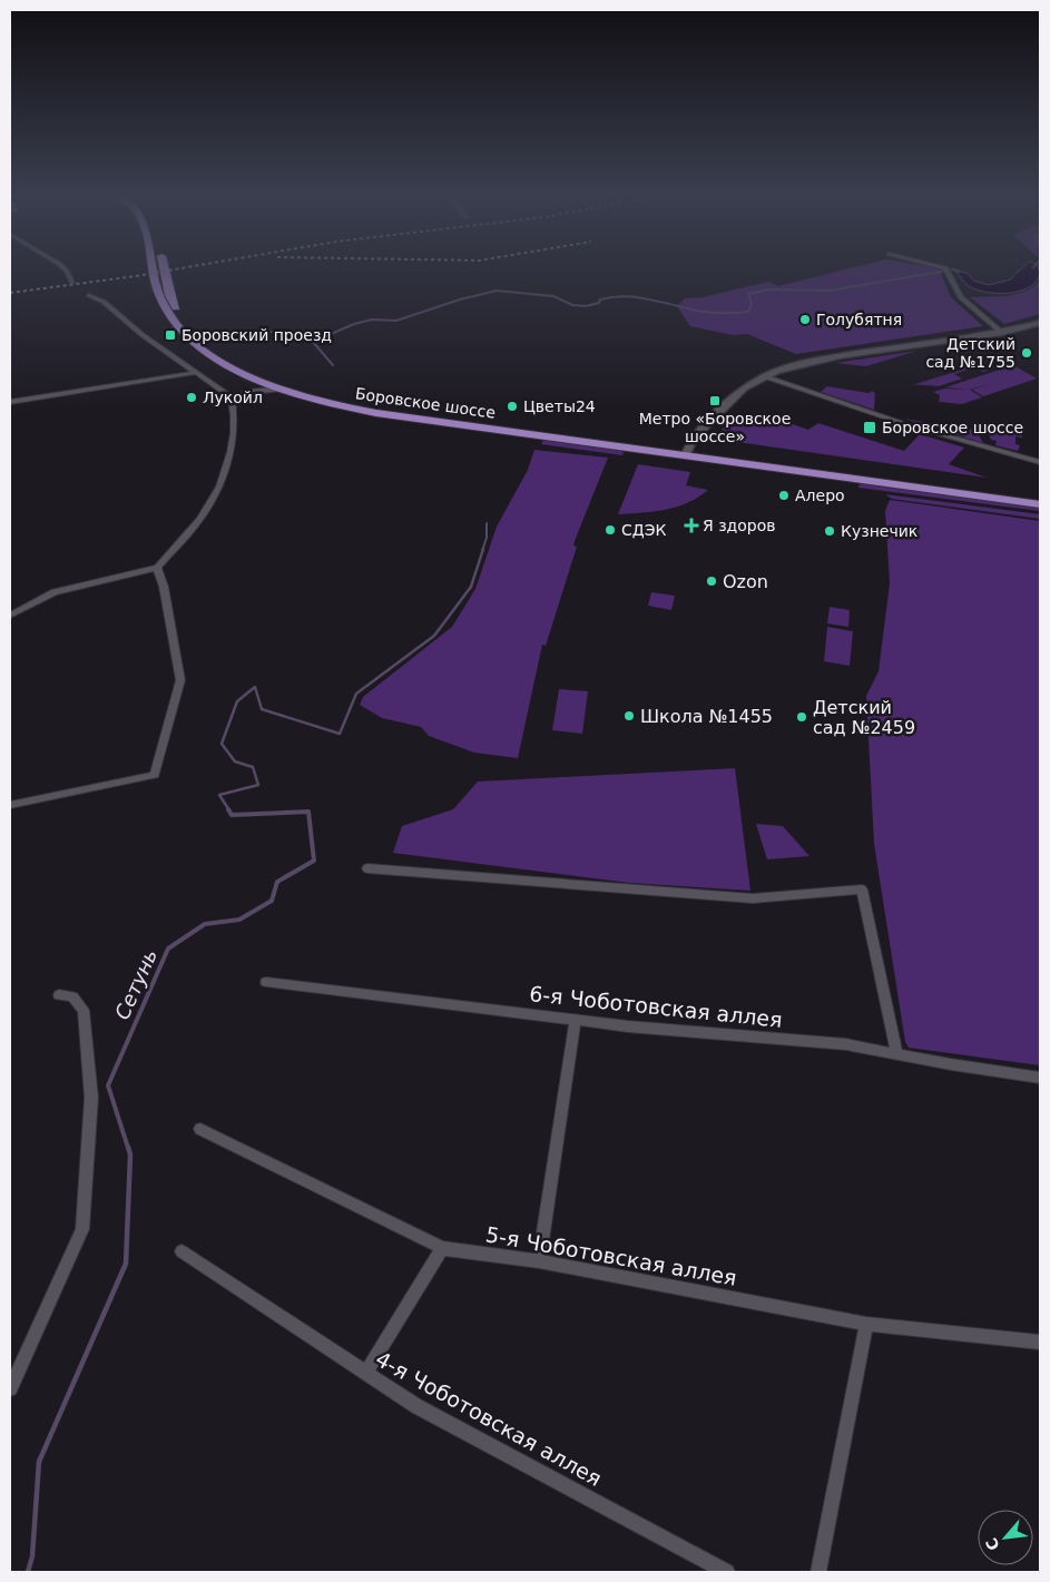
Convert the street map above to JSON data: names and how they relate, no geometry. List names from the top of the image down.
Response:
{
  "streets": {
    "main road": ["Боровское шоссе"],
    "street": ["6-я Чоботовская аллея", "5-я Чоботовская аллея", "4-я Чоботовская аллея"]
  },
  "water": ["Сетунь"],
  "places": {
    "other": [
      "Голубятня",
      "Детский сад №1755",
      "Лукойл",
      "Цветы24",
      "Алеро",
      "СДЭК",
      "Кузнечик",
      "Ozon",
      "Школа №1455",
      "Детский сад №2459"
    ],
    "transit": ["Боровский проезд", "Метро «Боровское шоссе»", "Боровское шоссе"],
    "health": ["Я здоров"]
  },
  "north": "bottom left"
}
